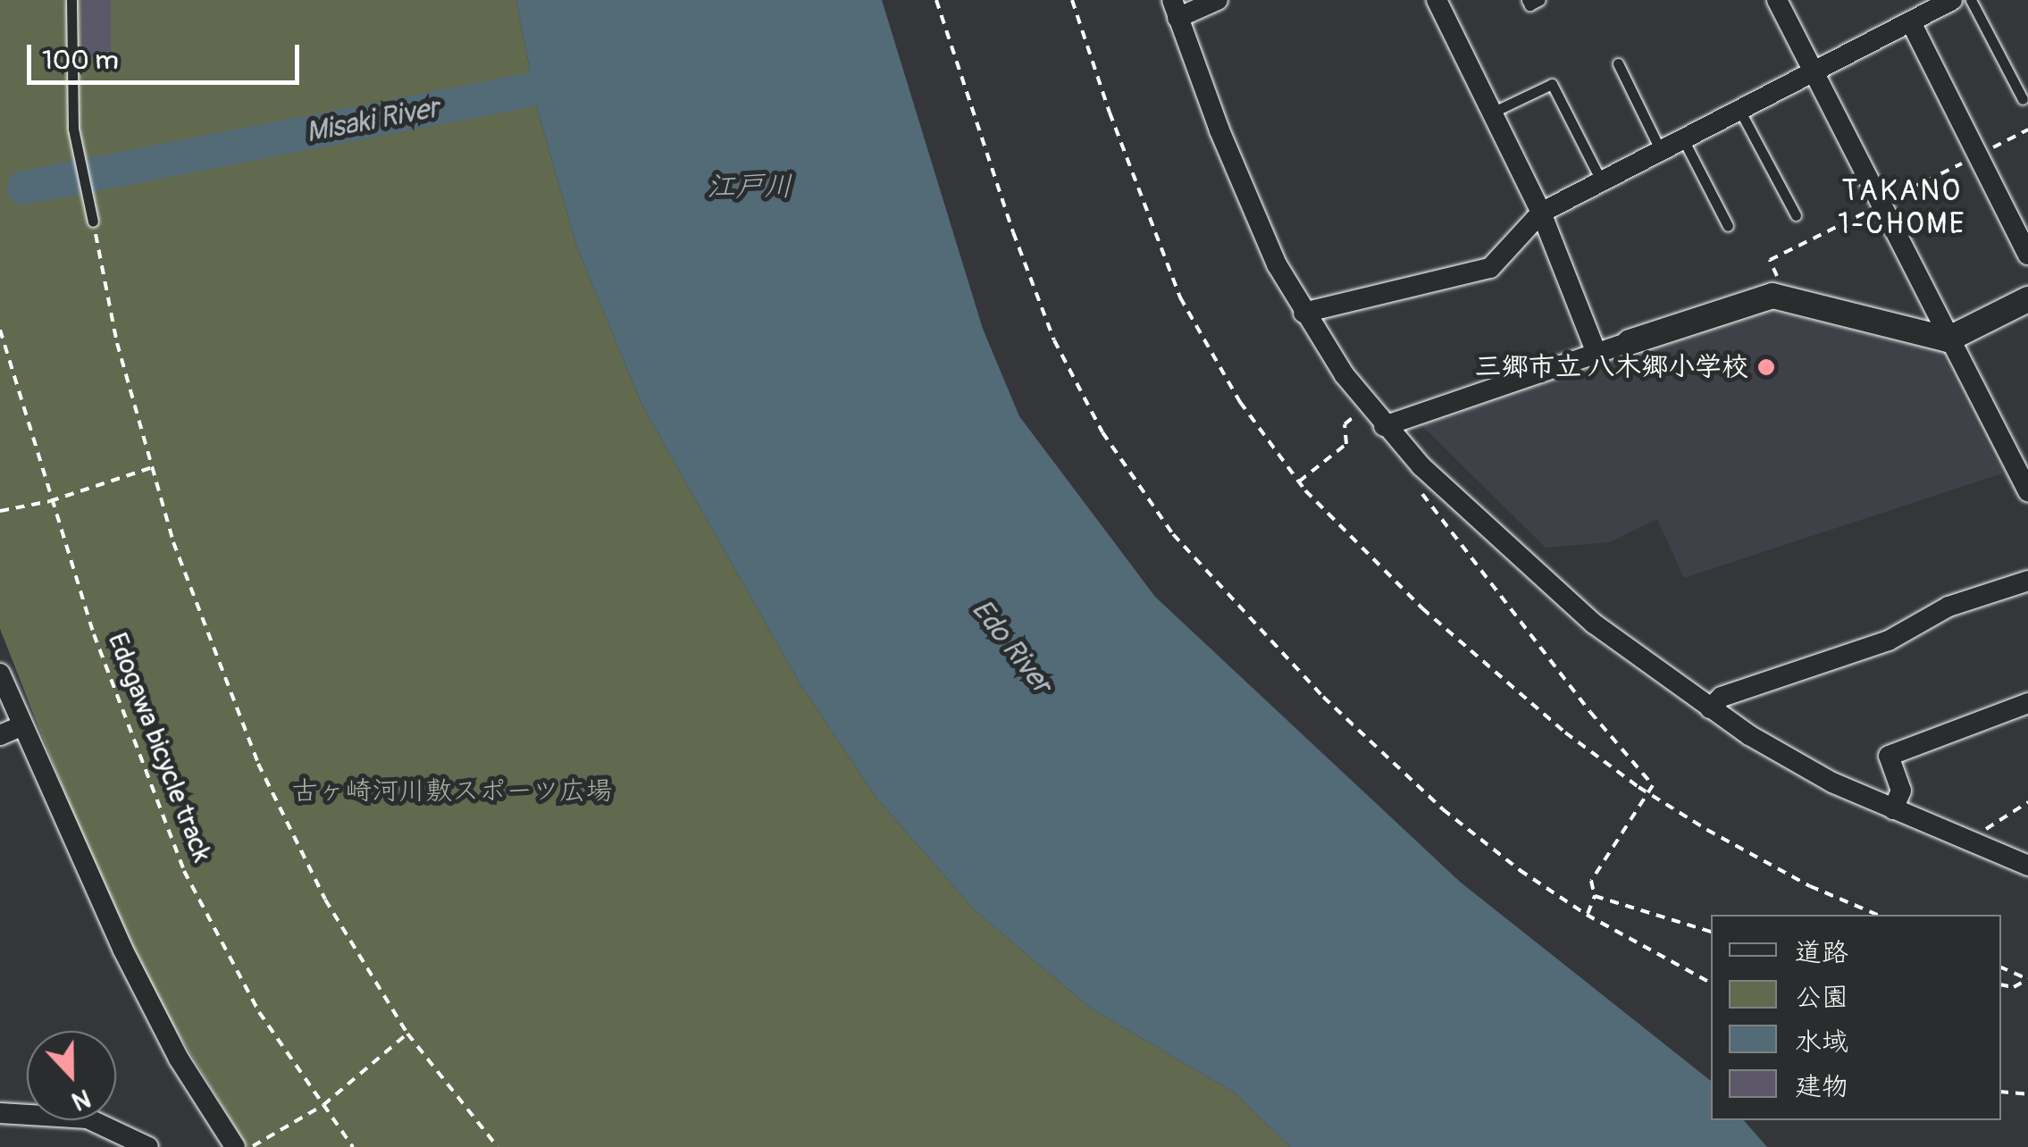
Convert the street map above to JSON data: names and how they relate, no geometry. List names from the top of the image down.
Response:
{
  "streets": {
    "path": ["Edogawa bicycle track"]
  },
  "districts": ["TAKANO 1-CHOME"],
  "water": ["Misaki River", "江戸川", "Edo River"],
  "parks": ["古ヶ崎河川敷スポーツ広場"],
  "places": ["三郷市立 八木郷小学校"],
  "legend": [
    "道路",
    "公園",
    "水域",
    "建物"
  ],
  "scale_bar": "100 m",
  "north": "bottom"
}
